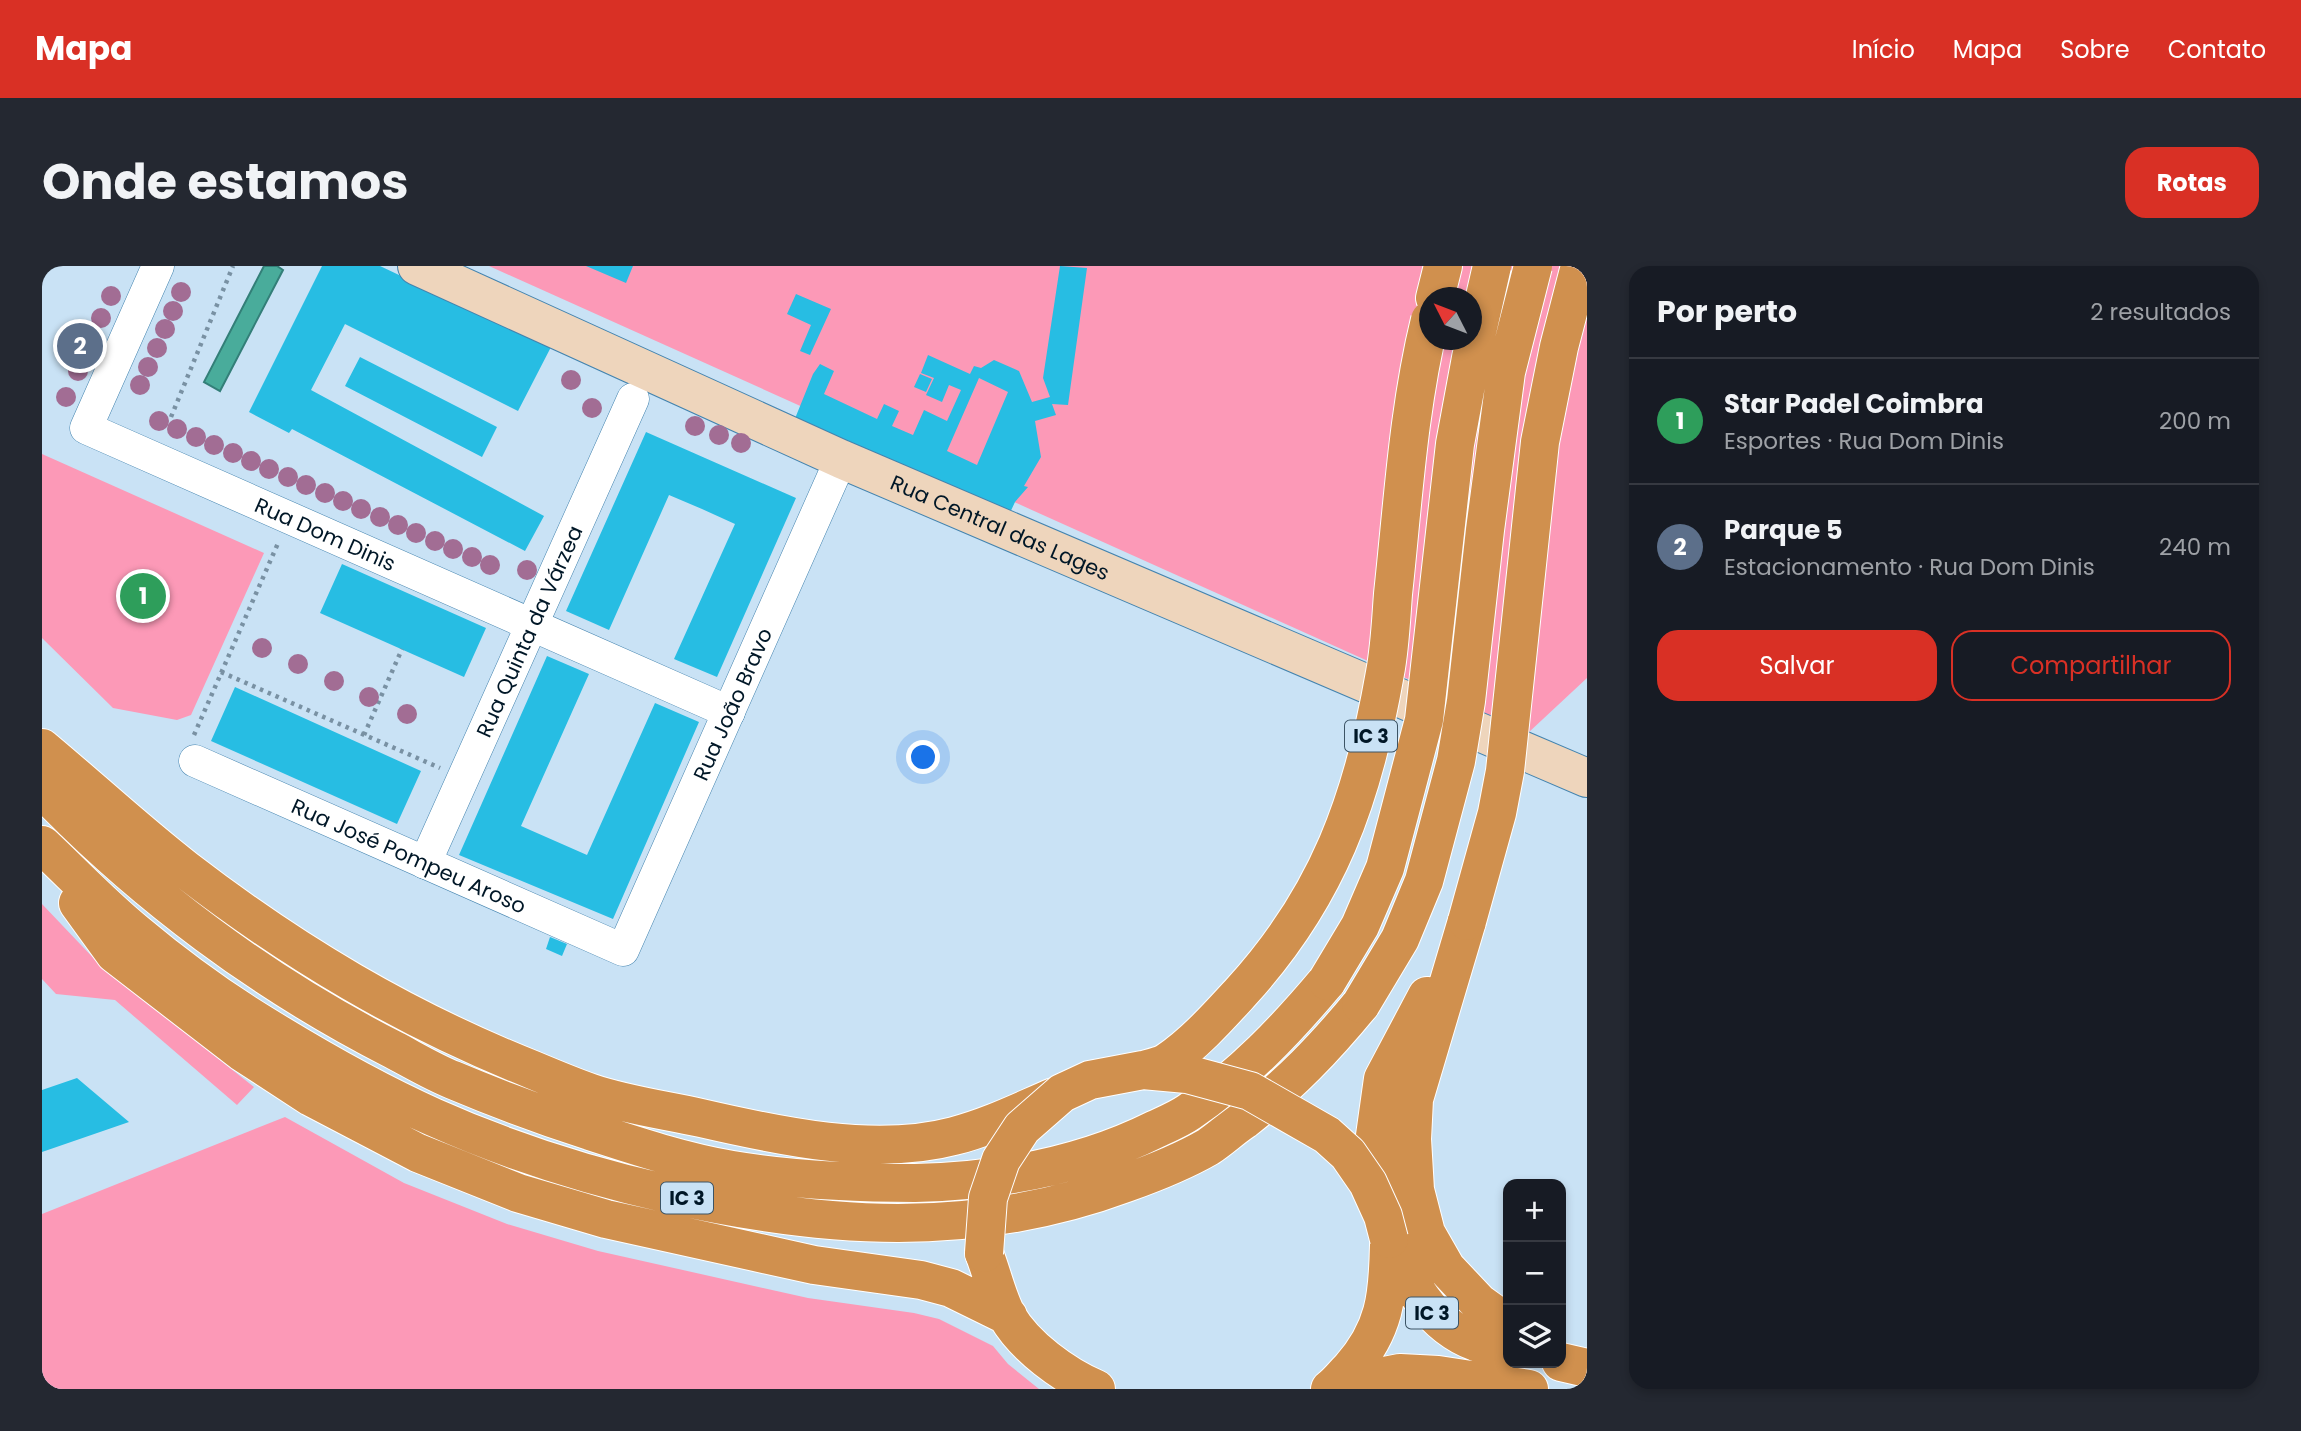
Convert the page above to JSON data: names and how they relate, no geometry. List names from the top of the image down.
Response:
{
  "streets": {
    "highway": ["IC 3"],
    "main road": ["Rua Central das Lages"],
    "street": [
      "Rua Dom Dinis",
      "Rua Quinta da Várzea",
      "Rua João Bravo",
      "Rua José Pompeu Aroso"
    ]
  },
  "crossings": [
    ["Rua Central das Lages", "Rua João Bravo"],
    ["Rua Dom Dinis", "Rua Quinta da Várzea"],
    ["Rua Dom Dinis", "Rua João Bravo"],
    ["Rua Quinta da Várzea", "Rua José Pompeu Aroso"],
    ["Rua João Bravo", "Rua José Pompeu Aroso"]
  ],
  "north": "top left",
  "page": {
    "header": "Mapa",
    "nav": [
      "Início",
      "Mapa",
      "Sobre",
      "Contato"
    ],
    "title": "Onde estamos",
    "buttons": [
      "Rotas",
      ["Salvar", "Compartilhar"]
    ],
    "heading": ["Por perto", "2 resultados"],
    "pins": ["2", "1"],
    "list": [
      {
        "mark": "1",
        "name": "Star Padel Coimbra",
        "note": "Esportes · Rua Dom Dinis",
        "value": "200 m"
      },
      {
        "mark": "2",
        "name": "Parque 5",
        "note": "Estacionamento · Rua Dom Dinis",
        "value": "240 m"
      }
    ],
    "map_buttons": ["+", "−"]
  }
}
